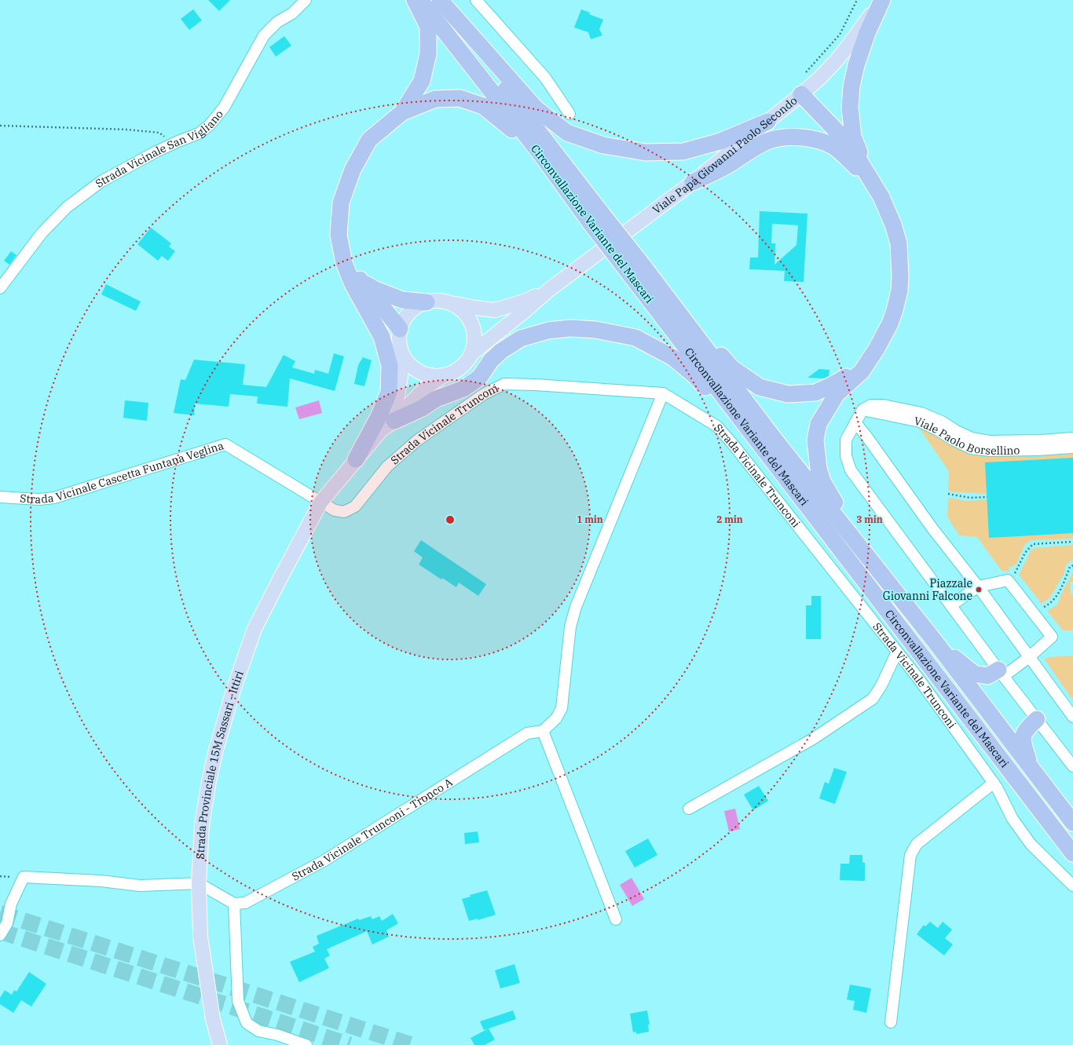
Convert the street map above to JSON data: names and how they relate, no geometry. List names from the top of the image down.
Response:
{
  "streets": {
    "highway": ["Circonvallazione Variante del Mascari"],
    "main road": ["Viale Papa Giovanni Paolo Secondo", "Strada Provinciale 15M Sassari - Ittiri"],
    "street": [
      "Strada Vicinale San Vigliano",
      "Strada Vicinale Trunconi",
      "Viale Paolo Borsellino",
      "Strada Vicinale Cascetta Funtana Veglina",
      "Strada Vicinale Trunconi - Tronco A"
    ]
  },
  "crossings": [
    ["Strada Vicinale Trunconi", "Strada Vicinale Cascetta Funtana Veglina"],
    ["Strada Vicinale Trunconi", "Strada Provinciale 15M Sassari - Ittiri"],
    ["Strada Vicinale Cascetta Funtana Veglina", "Strada Provinciale 15M Sassari - Ittiri"]
  ],
  "places": ["Piazzale Giovanni Falcone"],
  "rings": ["1 min", "2 min", "3 min"]
}
